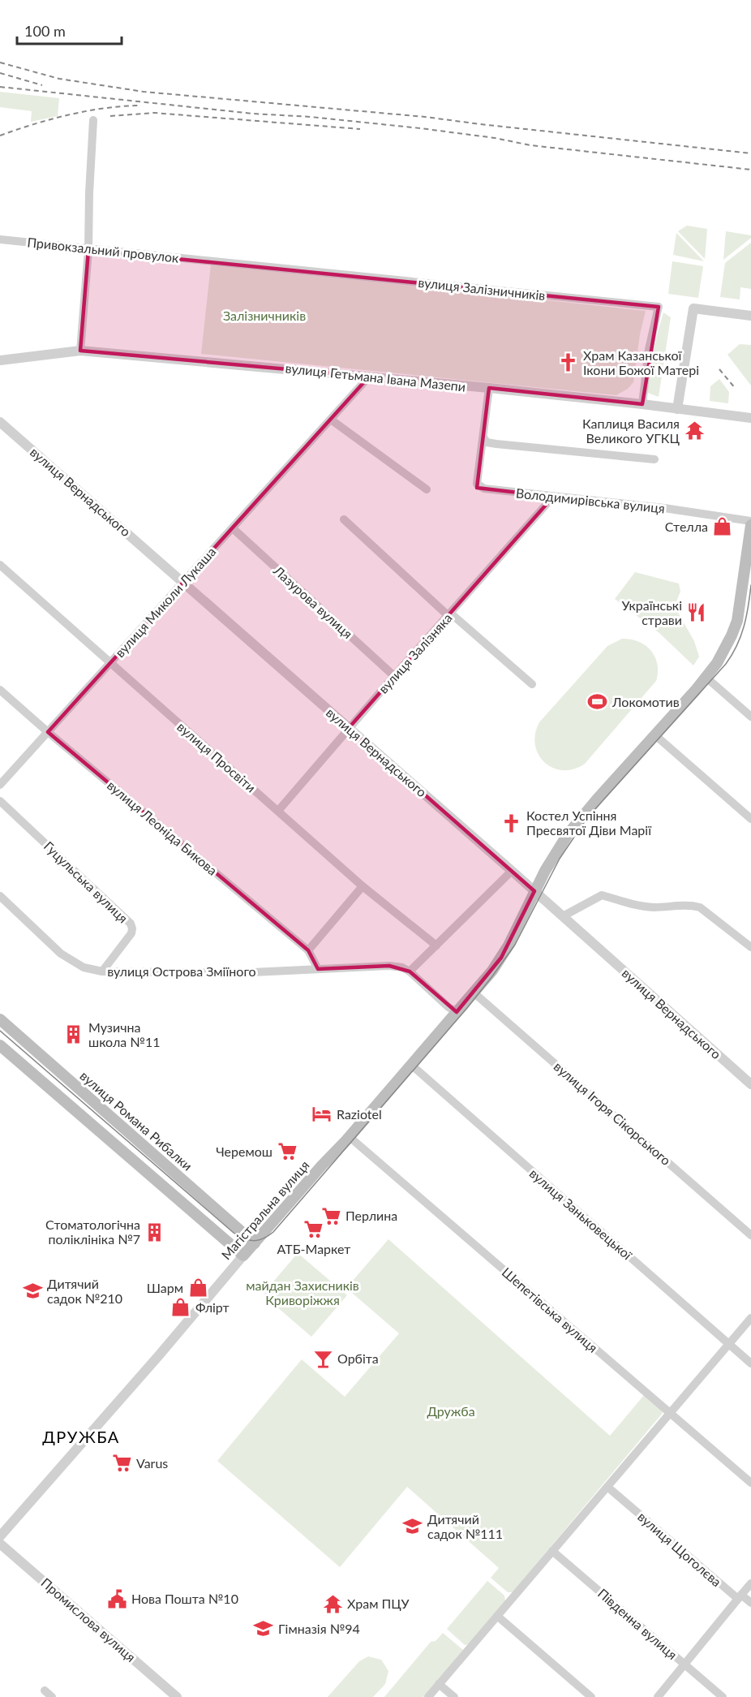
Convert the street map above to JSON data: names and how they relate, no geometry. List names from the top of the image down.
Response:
{
  "streets": {
    "main road": ["вулиця Романа Рибалки", "Магістральна вулиця"],
    "street": [
      "Привокзальний провулок",
      "вулиця Залізничників",
      "вулиця Гетьмана Івана Мазепи",
      "вулиця Вернадського",
      "Володимирівська вулиця",
      "вулиця Миколи Лукаша",
      "Лазурова вулиця",
      "вулиця Залізняка",
      "вулиця Просвіти",
      "вулиця Леоніда Бикова",
      "Гуцульська вулиця",
      "вулиця Острова Зміїного",
      "вулиця Ігоря Сікорського",
      "вулиця Заньковецької",
      "Шепетівська вулиця",
      "вулиця Щоголєва",
      "Промислова вулиця",
      "Південна вулиця"
    ]
  },
  "crossings": [
    ["Привокзальний провулок", "вулиця Залізничників"],
    ["вулиця Залізничників", "вулиця Гетьмана Івана Мазепи"],
    ["вулиця Гетьмана Івана Мазепи", "вулиця Миколи Лукаша"],
    ["вулиця Вернадського", "вулиця Миколи Лукаша"],
    ["вулиця Вернадського", "вулиця Залізняка"],
    ["вулиця Вернадського", "Магістральна вулиця"],
    ["Володимирівська вулиця", "вулиця Залізняка"],
    ["вулиця Миколи Лукаша", "Лазурова вулиця"],
    ["вулиця Миколи Лукаша", "вулиця Просвіти"],
    ["вулиця Миколи Лукаша", "вулиця Леоніда Бикова"],
    ["Лазурова вулиця", "вулиця Залізняка"],
    ["вулиця Залізняка", "вулиця Просвіти"],
    ["вулиця Леоніда Бикова", "вулиця Острова Зміїного"],
    ["Гуцульська вулиця", "вулиця Острова Зміїного"],
    ["вулиця Ігоря Сікорського", "Магістральна вулиця"],
    ["вулиця Романа Рибалки", "Магістральна вулиця"],
    ["Магістральна вулиця", "вулиця Заньковецької"],
    ["Магістральна вулиця", "Шепетівська вулиця"]
  ],
  "districts": ["ДРУЖБА"],
  "parks": ["Залізничників", "майдан Захисників Криворіжжя", "Дружба"],
  "places": {
    "church": ["Храм Казанської Ікони Божої Матері", "Костел Успіння Пресвятої Діви Марії"],
    "temple": ["Каплиця Василя Великого УГКЦ", "Храм ПЦУ"],
    "shop": ["Стелла", "Шарм", "Флірт"],
    "restaurant": ["Українські страви"],
    "sports": ["Локомотив"],
    "building": ["Музична школа №11", "Стоматологічна поліклініка №7"],
    "hotel": ["Raziotel"],
    "supermarket": [
      "Черемош",
      "Перлина",
      "АТБ-Маркет",
      "Varus"
    ],
    "school or university": ["Дитячий садок №210", "Дитячий садок №111", "Гімназія №94"],
    "bar": ["Орбіта"],
    "public building": ["Нова Пошта №10"]
  },
  "scale_bar": "100 m"
}
